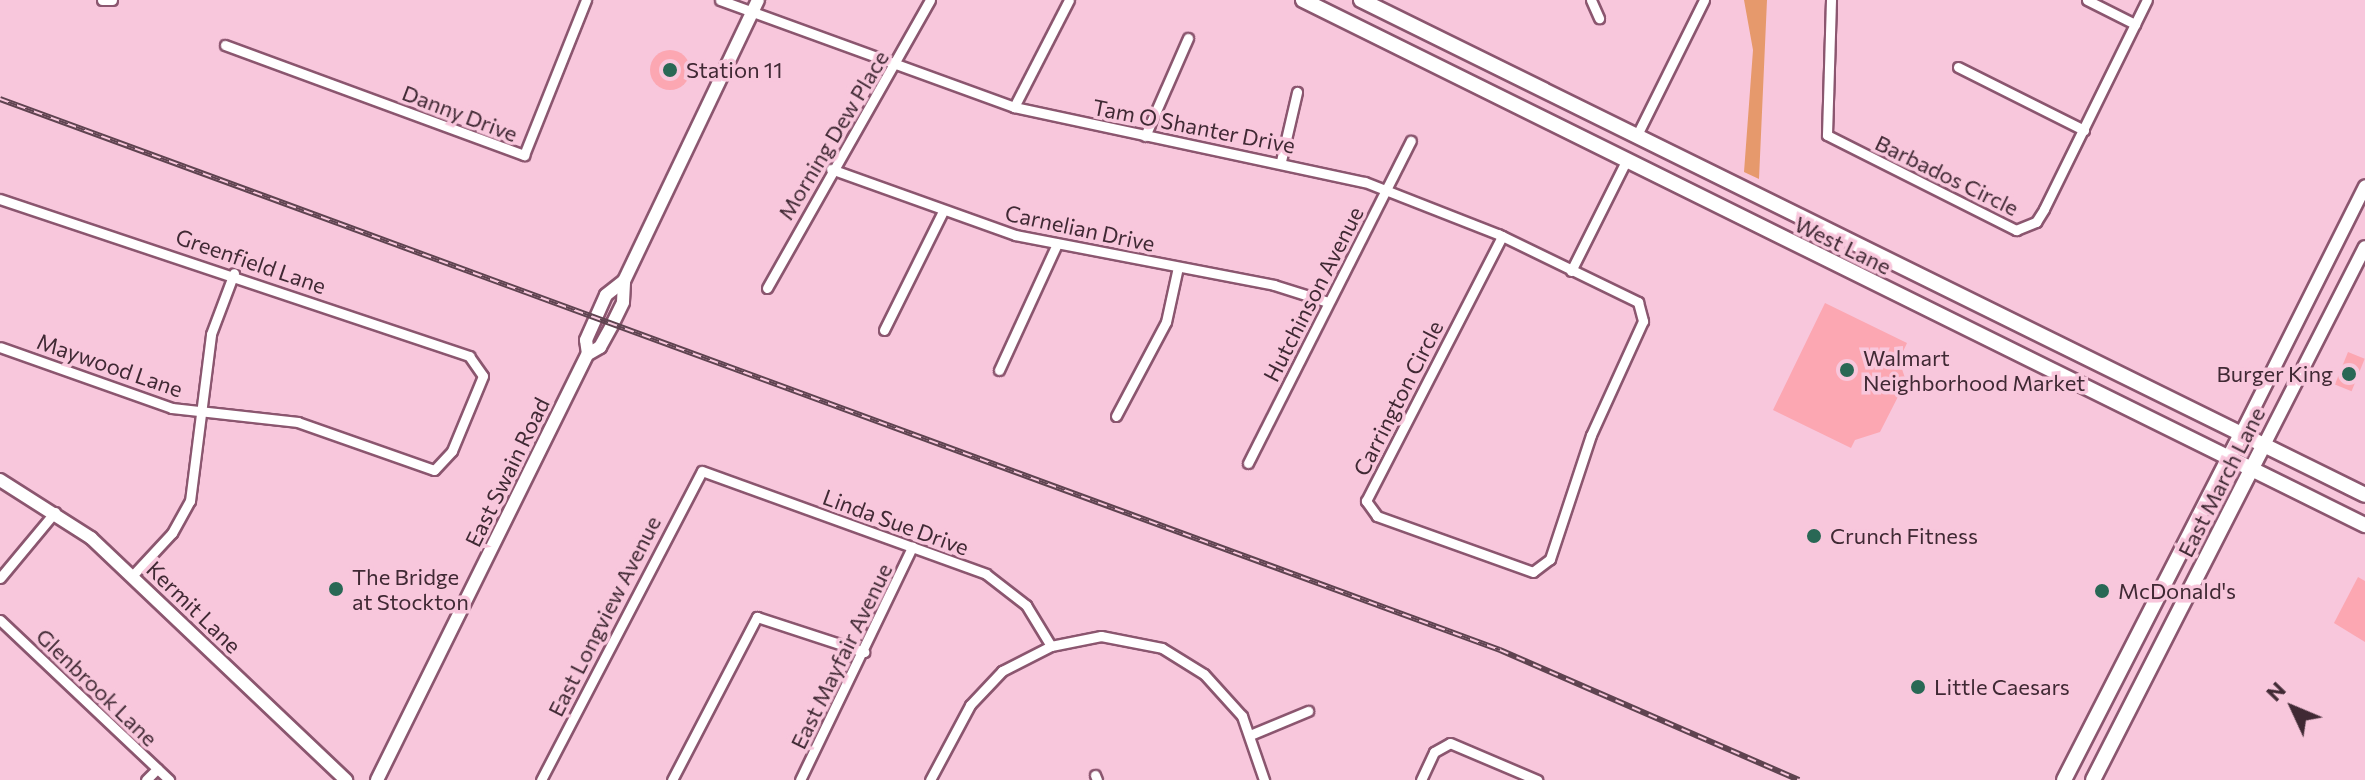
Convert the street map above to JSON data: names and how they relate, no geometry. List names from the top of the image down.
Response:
{
  "streets": {
    "main road": [
      "West Lane",
      "East Swain Road",
      "East March Lane",
      "Kermit Lane"
    ],
    "street": [
      "Danny Drive",
      "Tam O Shanter Drive",
      "Morning Dew Place",
      "Barbados Circle",
      "Carnelian Drive",
      "Greenfield Lane",
      "Hutchinson Avenue",
      "Maywood Lane",
      "Carrington Circle",
      "Linda Sue Drive",
      "East Longview Avenue",
      "East Mayfair Avenue",
      "Glenbrook Lane"
    ]
  },
  "crossings": [
    ["Tam O Shanter Drive", "Morning Dew Place"],
    ["Tam O Shanter Drive", "Hutchinson Avenue"],
    ["Tam O Shanter Drive", "Carrington Circle"],
    ["Tam O Shanter Drive", "East Swain Road"],
    ["Morning Dew Place", "Carnelian Drive"],
    ["Carnelian Drive", "Hutchinson Avenue"],
    ["West Lane", "East March Lane"],
    ["Greenfield Lane", "Maywood Lane"],
    ["Linda Sue Drive", "East Longview Avenue"],
    ["Linda Sue Drive", "East Mayfair Avenue"]
  ],
  "places": [
    "Station 11",
    "Walmart Neighborhood Market",
    "Burger King",
    "Crunch Fitness",
    "The Bridge at Stockton",
    "McDonald's",
    "Little Caesars"
  ],
  "north": "top left"
}
